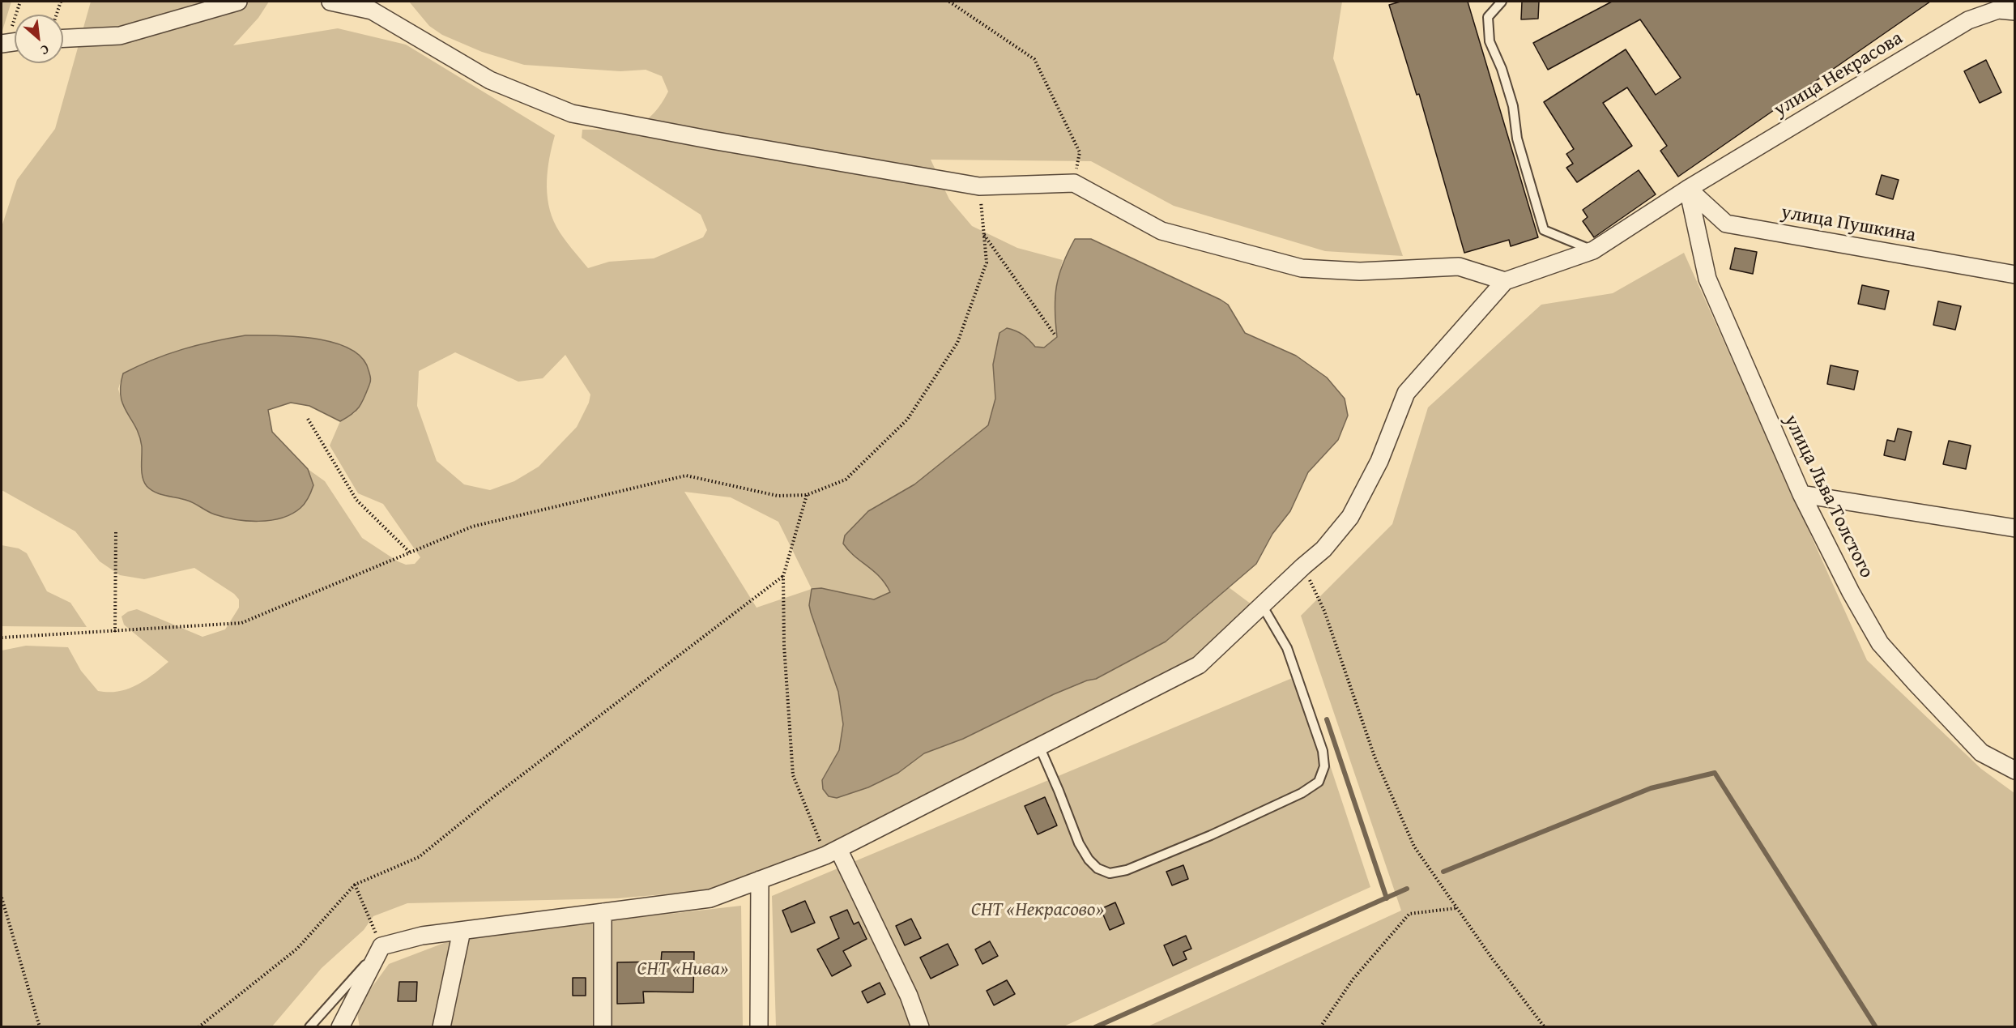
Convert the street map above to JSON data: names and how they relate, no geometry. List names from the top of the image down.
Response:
{
  "streets": {
    "street": ["улица Некрасова", "улица Пушкина", "улица Льва Толстого"]
  },
  "crossings": [
    ["улица Некрасова", "улица Пушкина"],
    ["улица Некрасова", "улица Льва Толстого"],
    ["улица Пушкина", "улица Льва Толстого"]
  ],
  "parks": ["СНТ «Некрасово»", "СНТ «Нива»"],
  "north": "bottom right"
}
